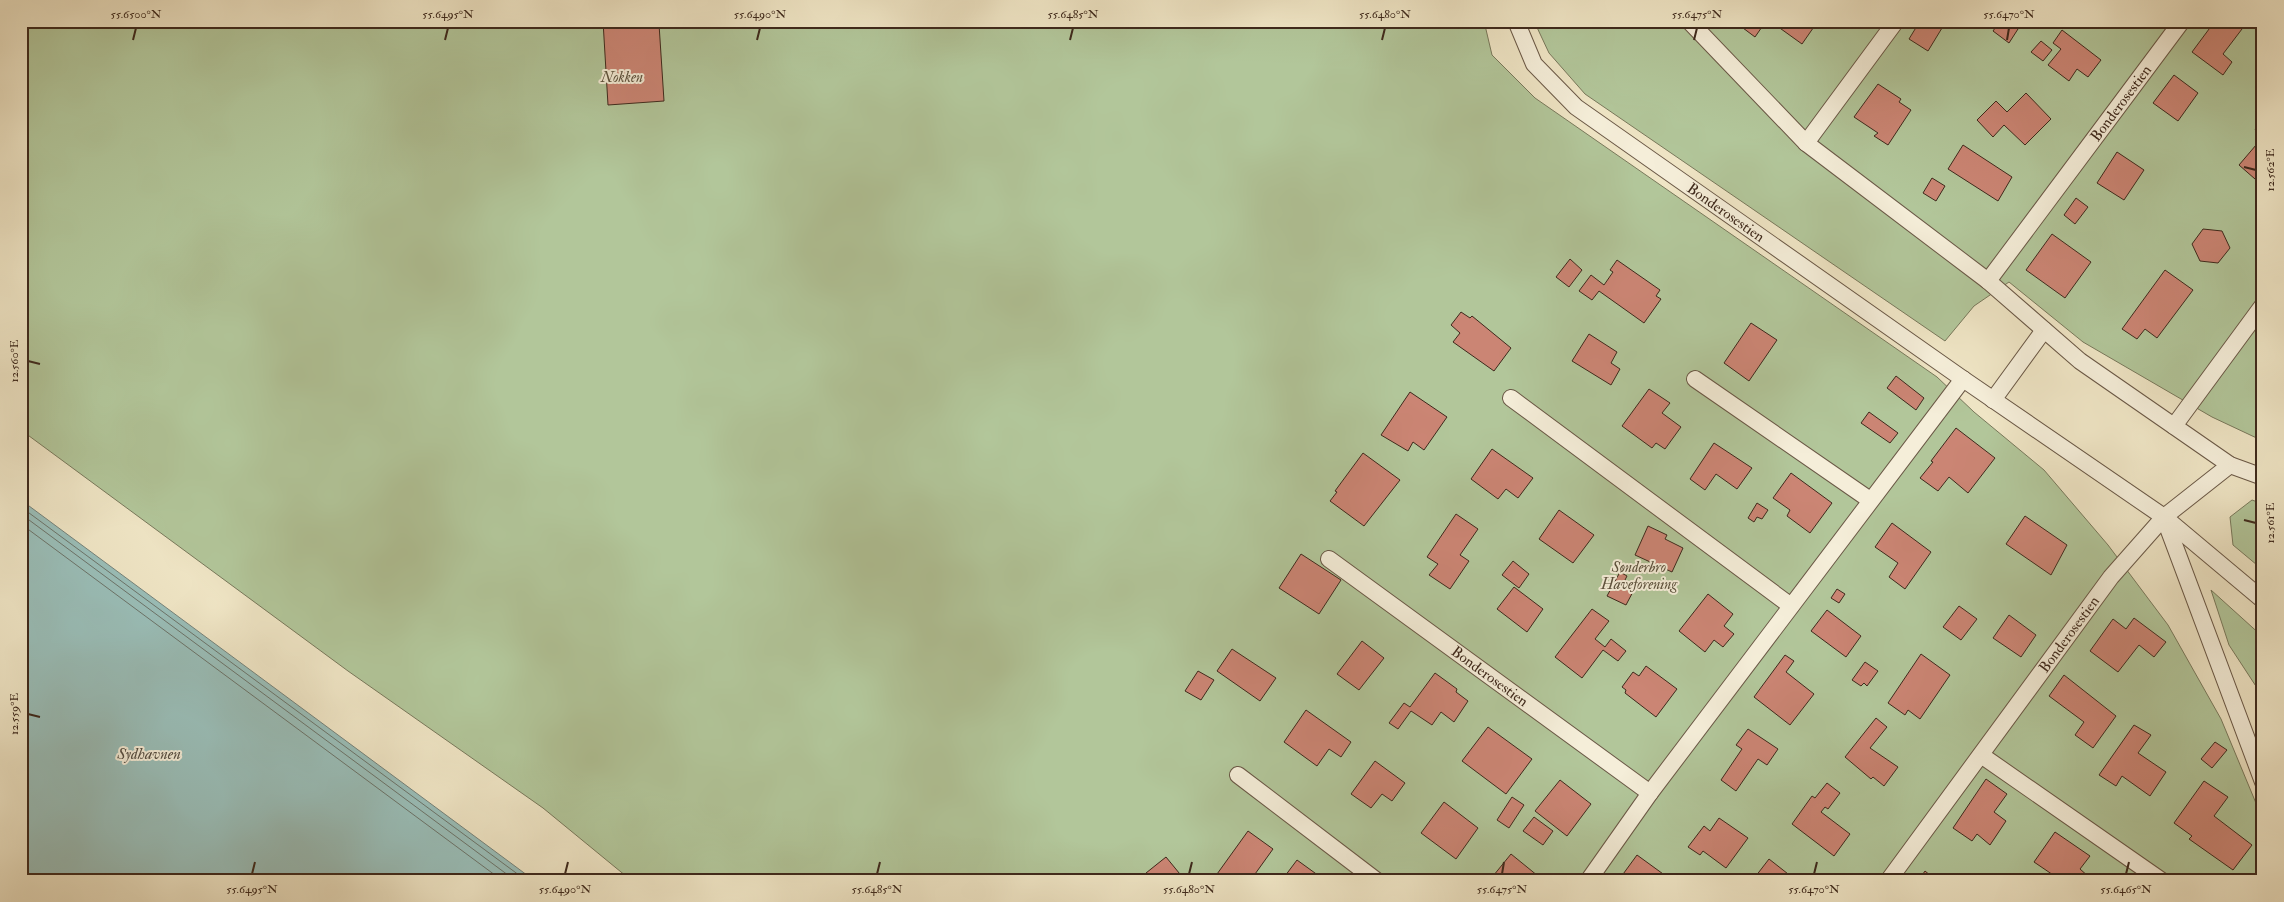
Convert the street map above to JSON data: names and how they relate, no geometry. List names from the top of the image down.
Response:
{
  "streets": {
    "lane": ["Bonderosestien"]
  },
  "water": ["Sydhavnen"],
  "parks": ["Nokken", "Sønderbro Haveforening"],
  "coordinates": [
    "55.6500°N",
    "55.6495°N",
    "55.6490°N",
    "55.6485°N",
    "55.6480°N",
    "55.6475°N",
    "55.6470°N",
    "12.562°E",
    "12.560°E",
    "12.561°E",
    "12.559°E",
    "55.6465°N"
  ]
}
